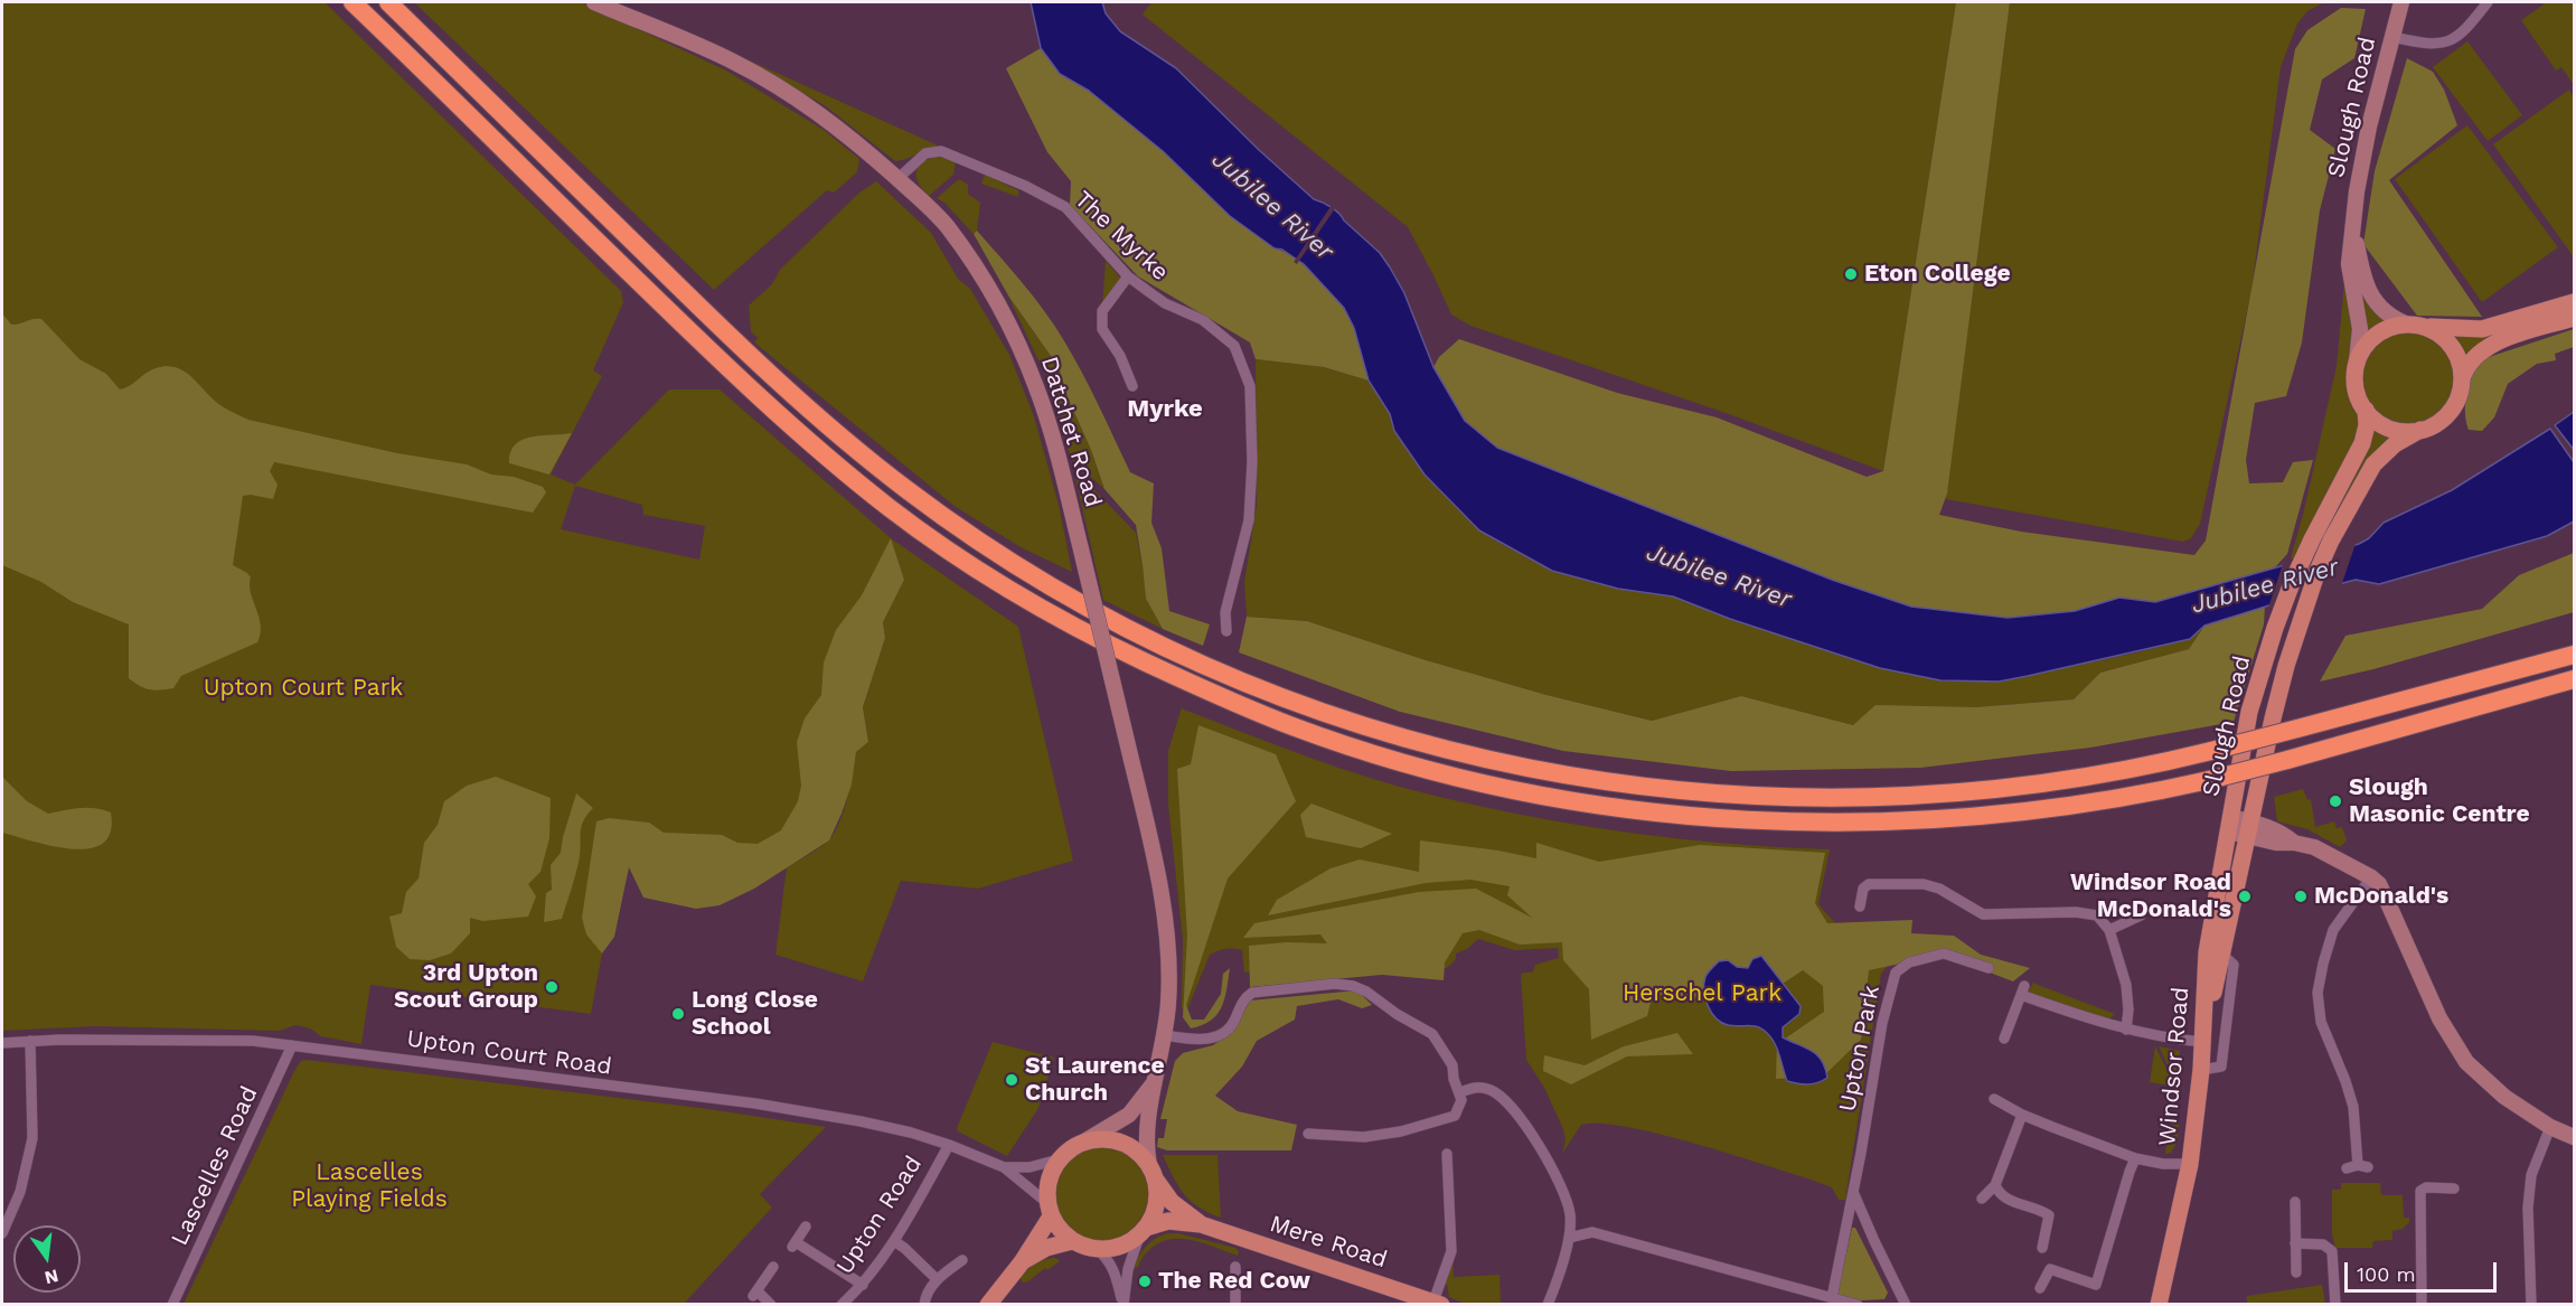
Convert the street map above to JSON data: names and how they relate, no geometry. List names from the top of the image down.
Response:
{
  "streets": {
    "main road": [
      "Slough Road",
      "Datchet Road",
      "Windsor Road",
      "Mere Road"
    ],
    "street": [
      "The Myrke",
      "Upton Park",
      "Upton Court Road",
      "Lascelles Road",
      "Upton Road"
    ]
  },
  "crossings": [
    ["Slough Road", "Windsor Road"],
    ["The Myrke", "Datchet Road"],
    ["Datchet Road", "Upton Court Road"],
    ["Upton Court Road", "Lascelles Road"],
    ["Upton Court Road", "Upton Road"]
  ],
  "districts": ["Myrke"],
  "water": ["Jubilee River"],
  "parks": ["Upton Court Park", "Herschel Park", "Lascelles Playing Fields"],
  "places": [
    "Eton College",
    "Slough Masonic Centre",
    "Windsor Road McDonald's",
    "McDonald's",
    "3rd Upton Scout Group",
    "Long Close School",
    "St Laurence Church",
    "The Red Cow"
  ],
  "scale_bar": "100 m",
  "north": "bottom"
}
